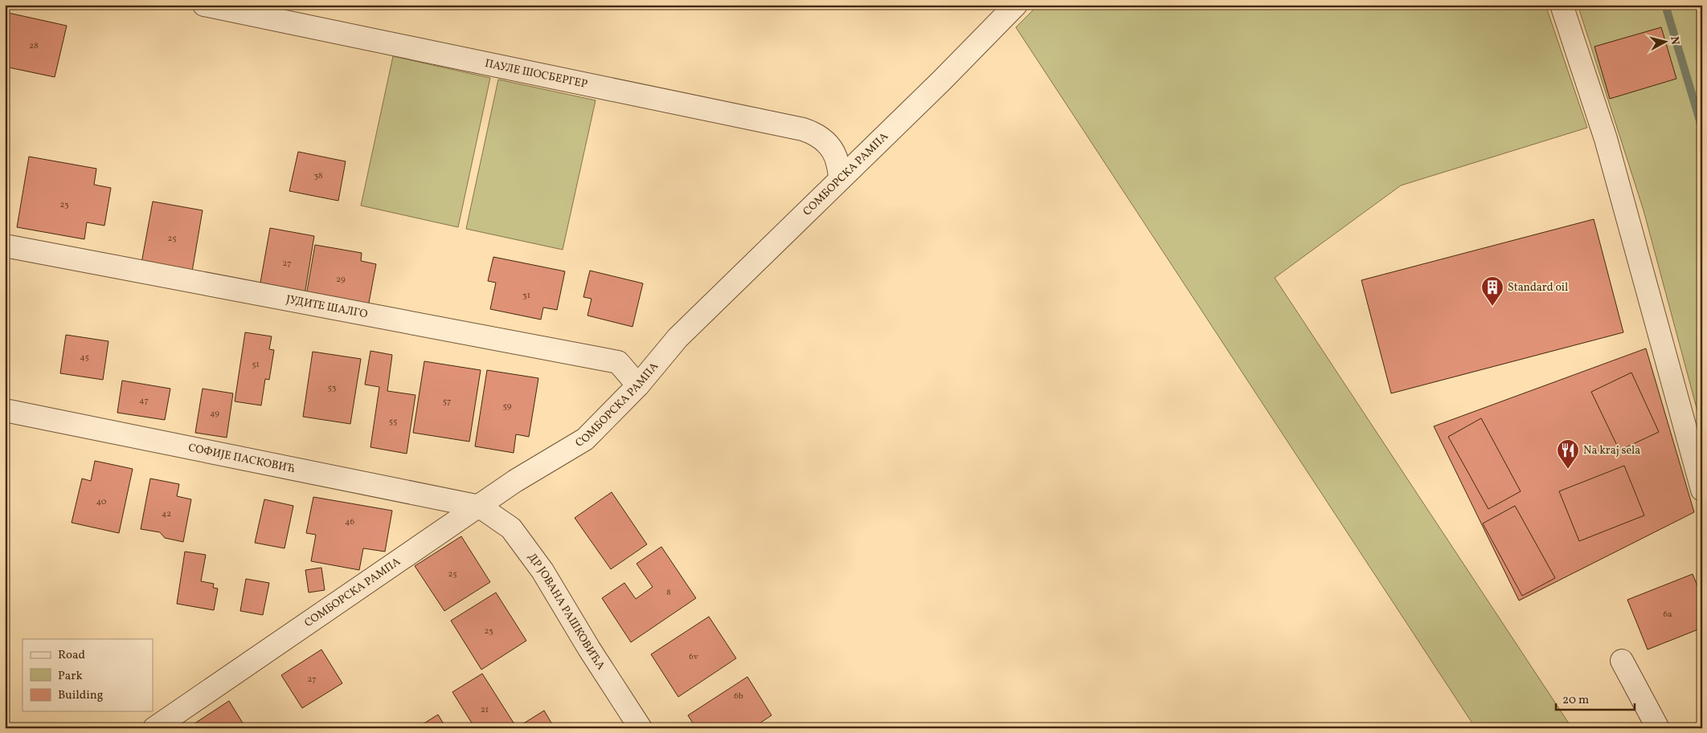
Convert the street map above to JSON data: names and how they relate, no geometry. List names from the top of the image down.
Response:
{
  "streets": {
    "street": [
      "ПАУЛЕ ШОСБЕРГЕР",
      "СОМБОРСКА РАМПА",
      "ЈУДИТЕ ШАЛГО",
      "СОФИЈЕ ПАСКОВИЋ",
      "ДР ЈОВАНА РАШКОВИЋА"
    ]
  },
  "crossings": [
    ["ПАУЛЕ ШОСБЕРГЕР", "СОМБОРСКА РАМПА"],
    ["СОМБОРСКА РАМПА", "ЈУДИТЕ ШАЛГО"],
    ["СОМБОРСКА РАМПА", "СОФИЈЕ ПАСКОВИЋ"],
    ["СОМБОРСКА РАМПА", "ДР ЈОВАНА РАШКОВИЋА"],
    ["СОФИЈЕ ПАСКОВИЋ", "ДР ЈОВАНА РАШКОВИЋА"]
  ],
  "places": {
    "building": ["Standard oil"],
    "restaurant": ["Na kraj sela"]
  },
  "house_numbers": [
    "28",
    "38",
    "23",
    "25",
    "27",
    "29",
    "31",
    "45",
    "51",
    "53",
    "47",
    "57",
    "59",
    "49",
    "55",
    "40",
    "42",
    "46",
    "25",
    "8",
    "6a",
    "23",
    "6v",
    "27",
    "6b",
    "21"
  ],
  "legend": ["Road", "Park", "Building"],
  "scale_bar": "20 m",
  "north": "right"
}
